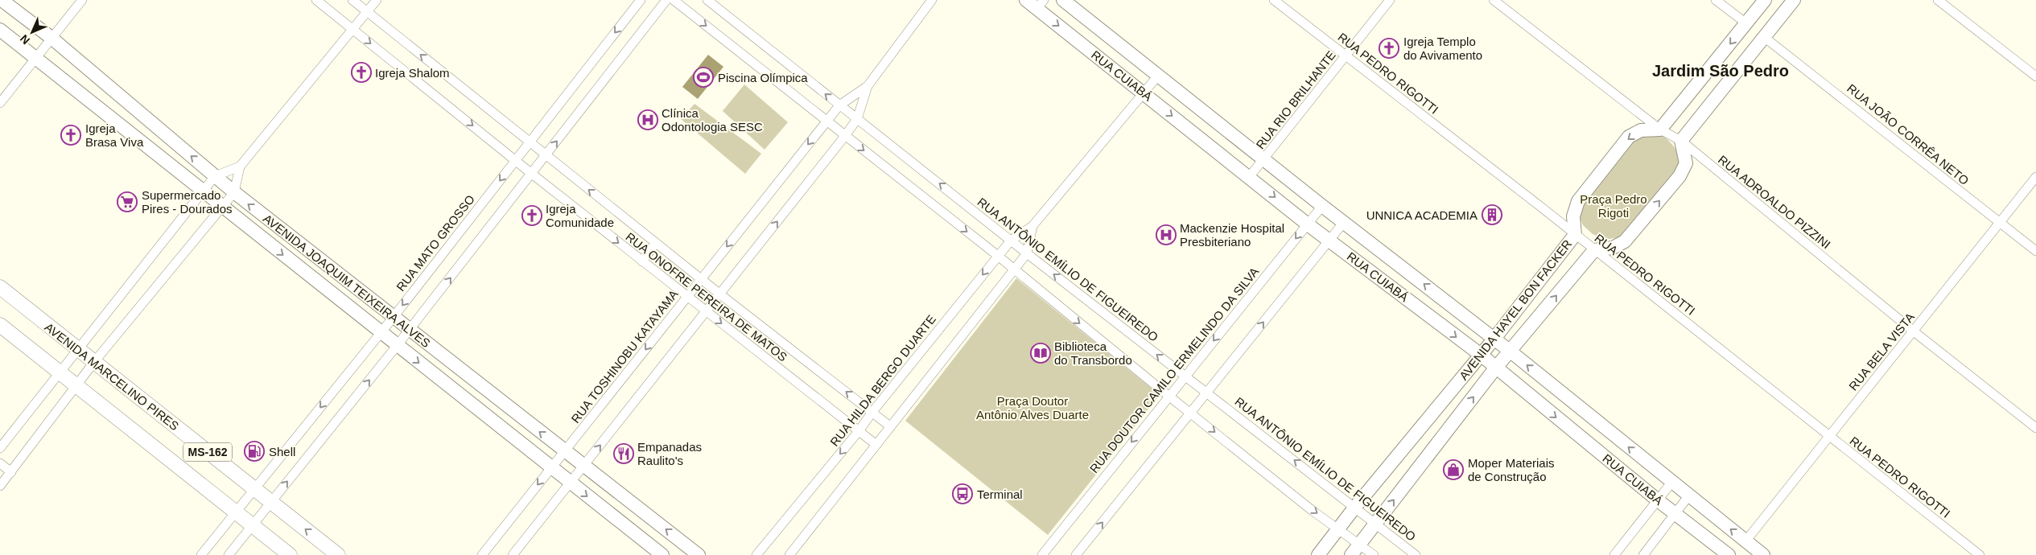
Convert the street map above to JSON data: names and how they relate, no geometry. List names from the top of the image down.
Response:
{
  "streets": {
    "main road": [
      "RUA CUIABÁ",
      "AVENIDA JOAQUIM TEIXEIRA ALVES",
      "AVENIDA HAYEL BON FACKER",
      "AVENIDA MARCELINO PIRES",
      "MS-162"
    ],
    "street": [
      "RUA PEDRO RIGOTTI",
      "RUA RIO BRILHANTE",
      "RUA JOÃO CORRÊA NETO",
      "RUA ADROALDO PIZZINI",
      "RUA MATO GROSSO",
      "RUA ANTÔNIO EMÍLIO DE FIGUEIREDO",
      "RUA ONOFRE PEREIRA DE MATOS",
      "RUA BELA VISTA",
      "RUA TOSHINOBU KATAYAMA",
      "RUA DOUTOR CAMILO ERMELINDO DA SILVA",
      "RUA HILDA BERGO DUARTE"
    ]
  },
  "crossings": [
    ["RUA PEDRO RIGOTTI", "RUA RIO BRILHANTE"],
    ["RUA PEDRO RIGOTTI", "AVENIDA HAYEL BON FACKER"],
    ["RUA PEDRO RIGOTTI", "RUA BELA VISTA"],
    ["RUA CUIABÁ", "RUA RIO BRILHANTE"],
    ["RUA CUIABÁ", "AVENIDA HAYEL BON FACKER"],
    ["RUA CUIABÁ", "RUA BELA VISTA"],
    ["RUA CUIABÁ", "RUA DOUTOR CAMILO ERMELINDO DA SILVA"],
    ["RUA CUIABÁ", "RUA HILDA BERGO DUARTE"],
    ["RUA JOÃO CORRÊA NETO", "RUA BELA VISTA"],
    ["RUA ADROALDO PIZZINI", "AVENIDA HAYEL BON FACKER"],
    ["RUA ADROALDO PIZZINI", "RUA BELA VISTA"],
    ["RUA MATO GROSSO", "AVENIDA JOAQUIM TEIXEIRA ALVES"],
    ["RUA MATO GROSSO", "RUA ONOFRE PEREIRA DE MATOS"],
    ["RUA MATO GROSSO", "AVENIDA MARCELINO PIRES"],
    ["RUA MATO GROSSO", "MS-162"],
    ["RUA ANTÔNIO EMÍLIO DE FIGUEIREDO", "AVENIDA HAYEL BON FACKER"],
    ["RUA ANTÔNIO EMÍLIO DE FIGUEIREDO", "RUA TOSHINOBU KATAYAMA"],
    ["RUA ANTÔNIO EMÍLIO DE FIGUEIREDO", "RUA DOUTOR CAMILO ERMELINDO DA SILVA"],
    ["RUA ANTÔNIO EMÍLIO DE FIGUEIREDO", "RUA HILDA BERGO DUARTE"],
    ["AVENIDA JOAQUIM TEIXEIRA ALVES", "RUA TOSHINOBU KATAYAMA"],
    ["RUA ONOFRE PEREIRA DE MATOS", "RUA TOSHINOBU KATAYAMA"],
    ["RUA ONOFRE PEREIRA DE MATOS", "RUA HILDA BERGO DUARTE"]
  ],
  "districts": ["Jardim São Pedro"],
  "parks": ["Praça Pedro Rigoti", "Praça Doutor Antônio Alves Duarte"],
  "places": {
    "church": [
      "Igreja Templo do Avivamento",
      "Igreja Shalom",
      "Igreja Brasa Viva",
      "Igreja Comunidade"
    ],
    "sports": ["Piscina Olímpica"],
    "hospital": ["Clínica Odontologia SESC", "Mackenzie Hospital Presbiteriano"],
    "supermarket": ["Supermercado Pires - Dourados"],
    "building": ["UNNICA ACADEMIA"],
    "library": ["Biblioteca do Transbordo"],
    "fuel station": ["Shell"],
    "restaurant": ["Empanadas Raulito's"],
    "shop": ["Moper Materiais de Construção"],
    "bus stop": ["Terminal"]
  },
  "north": "bottom left"
}
